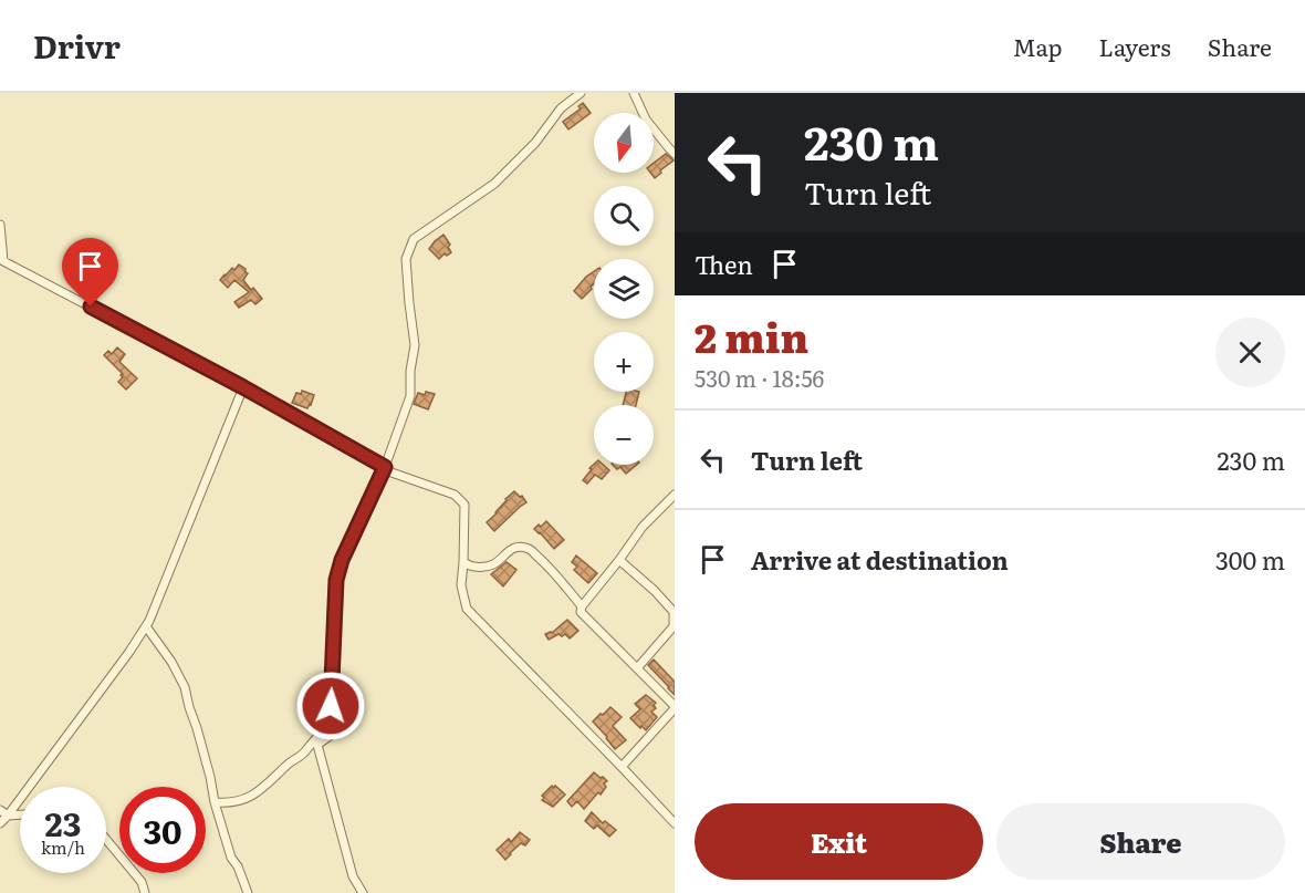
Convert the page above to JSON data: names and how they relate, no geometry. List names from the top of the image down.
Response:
{
  "north": "bottom",
  "page": {
    "header": "Drivr",
    "nav": ["Map", "Layers", "Share"],
    "turn": ["230 m", "Turn left"],
    "map_buttons": ["+", "−"],
    "then": "Then",
    "heading": ["2 min", "530 m · 18:56"],
    "list": [
      {
        "name": "Turn left",
        "value": "230 m"
      },
      {
        "name": "Arrive at destination",
        "value": "300 m"
      }
    ],
    "speed": "23 km/h",
    "limit": "30",
    "buttons": ["Exit", "Share"]
  }
}
